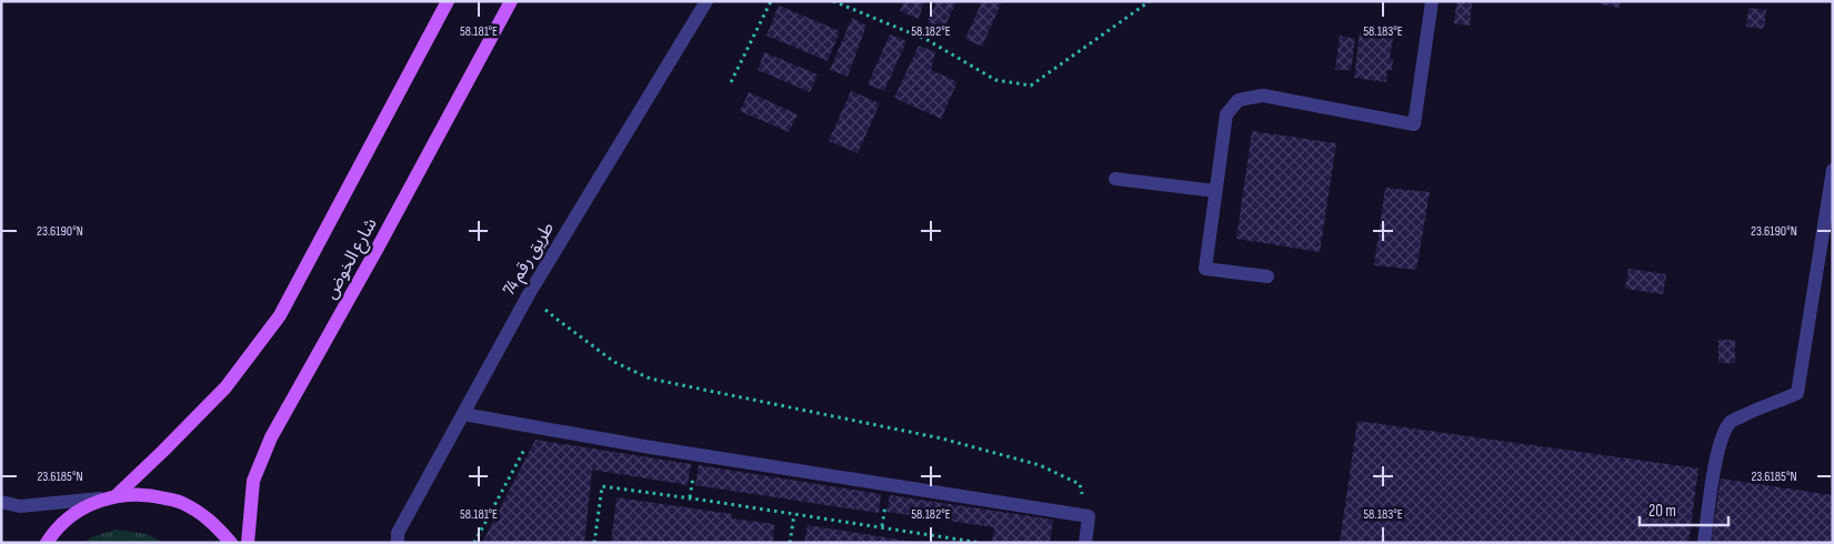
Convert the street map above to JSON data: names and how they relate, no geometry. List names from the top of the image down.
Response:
{
  "streets": {
    "main road": ["شارع الخوض"],
    "street": ["طريق رقم 74"]
  },
  "scale_bar": "20 m",
  "coordinates": [
    "58.181°E",
    "58.182°E",
    "58.183°E",
    "23.6190°N",
    "23.6185°N"
  ]
}
